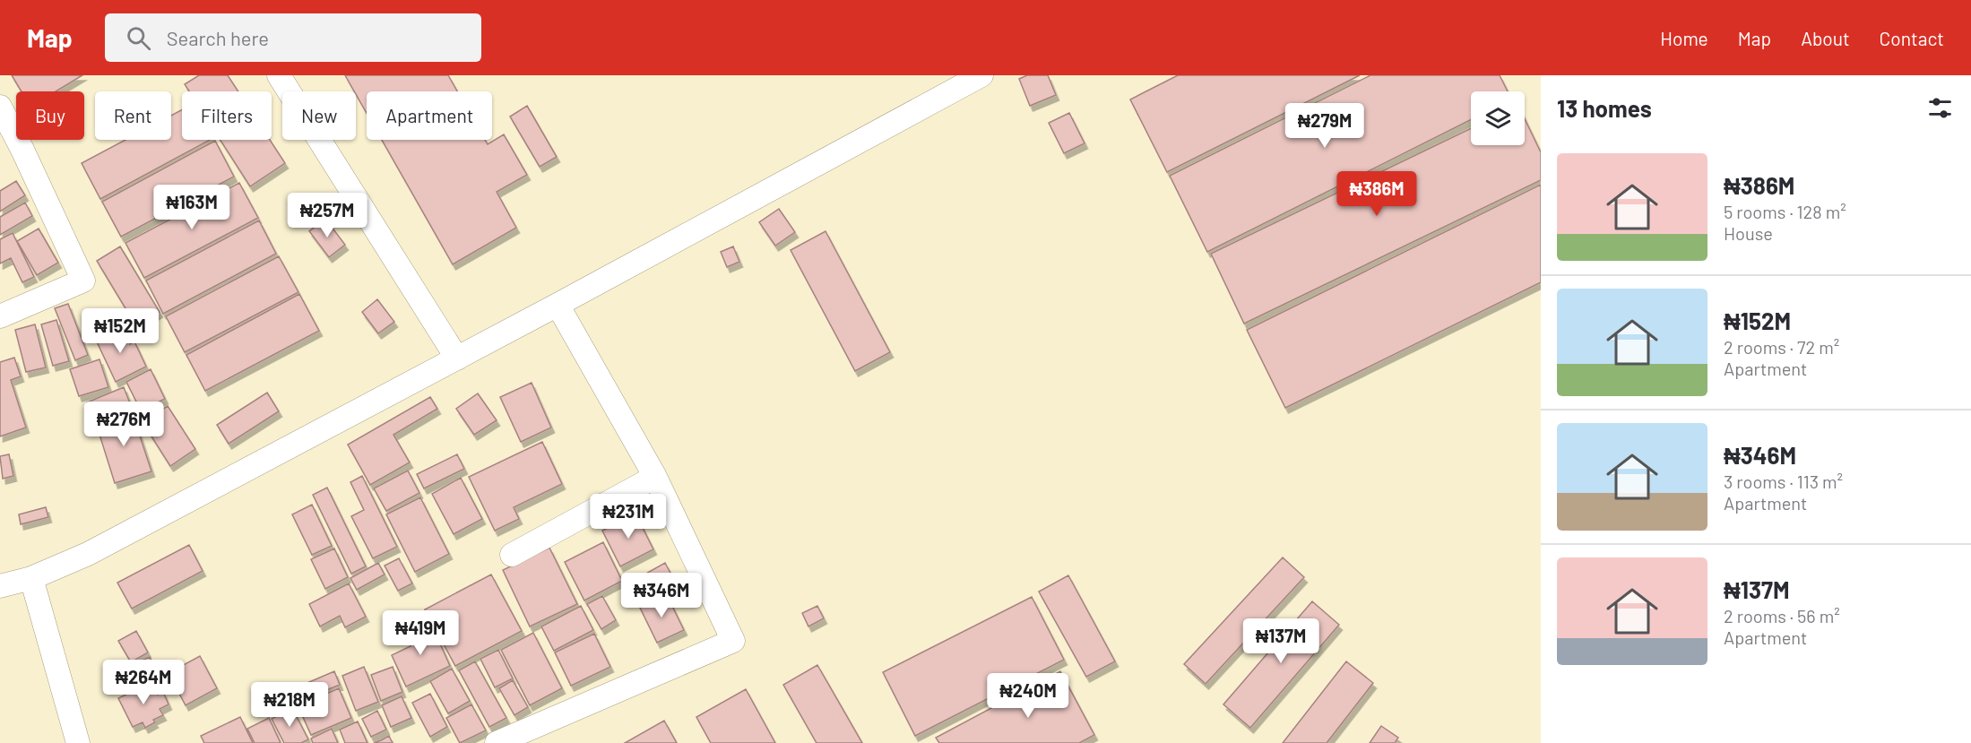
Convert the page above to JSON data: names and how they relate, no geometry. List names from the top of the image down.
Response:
{
  "page": {
    "header": "Map",
    "search": "Search here",
    "nav": [
      "Home",
      "Map",
      "About",
      "Contact"
    ],
    "heading": "13 homes",
    "chip": [
      "Buy",
      "Rent",
      "Filters",
      "New",
      "Apartment"
    ],
    "price": [
      "₦279M",
      "₦386M",
      "₦163M",
      "₦257M",
      "₦152M",
      "₦276M",
      "₦231M",
      "₦346M",
      "₦419M",
      "₦137M",
      "₦264M",
      "₦240M",
      "₦218M"
    ],
    "list": [
      {
        "name": "₦386M",
        "note": "5 rooms · 128 m² · House"
      },
      {
        "name": "₦152M",
        "note": "2 rooms · 72 m² · Apartment"
      },
      {
        "name": "₦346M",
        "note": "3 rooms · 113 m² · Apartment"
      },
      {
        "name": "₦137M",
        "note": "2 rooms · 56 m² · Apartment"
      }
    ]
  }
}
